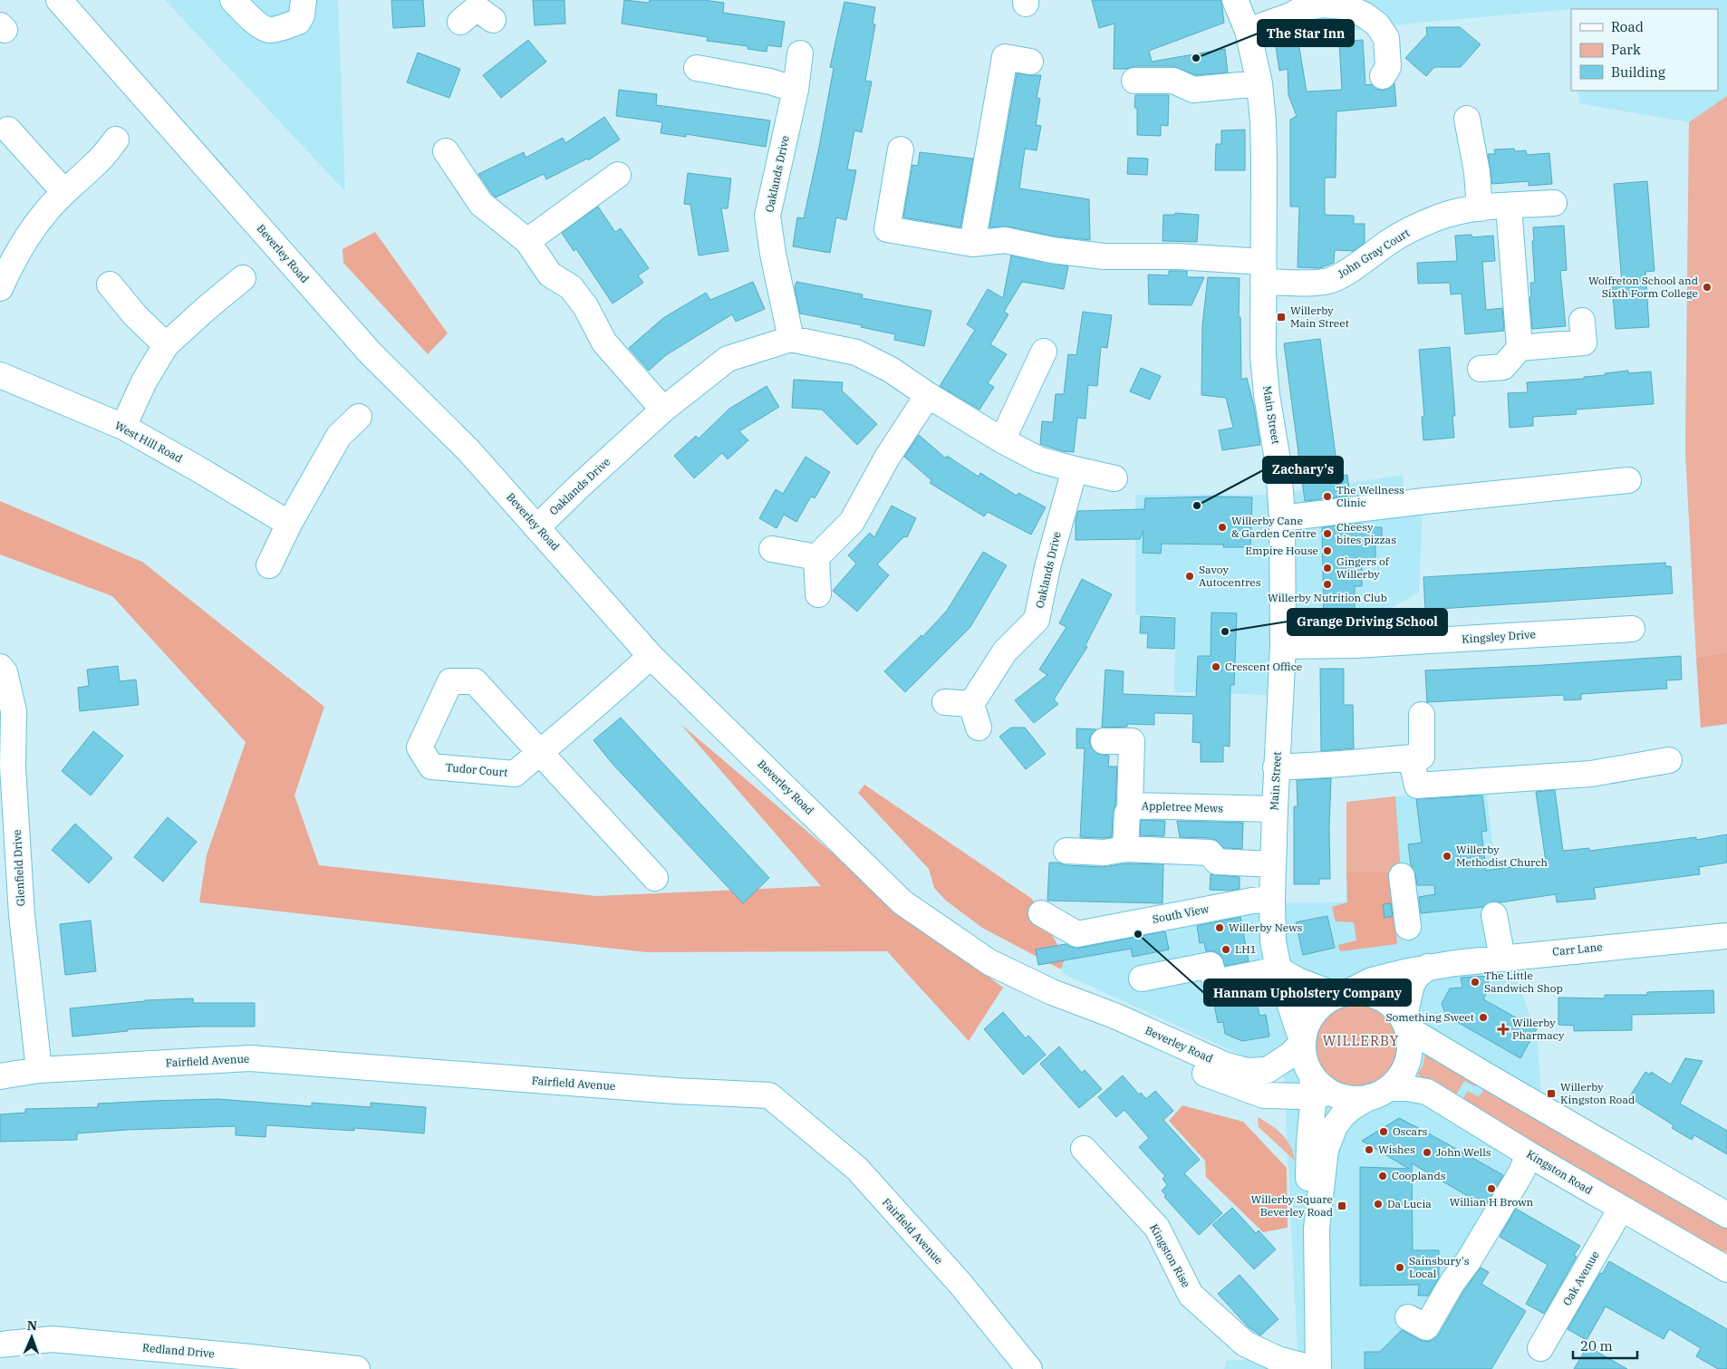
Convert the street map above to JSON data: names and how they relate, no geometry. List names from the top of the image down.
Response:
{
  "streets": {
    "street": [
      "Oaklands Drive",
      "Beverley Road",
      "John Gray Court",
      "Main Street",
      "West Hill Road",
      "Kingsley Drive",
      "Tudor Court",
      "Appletree Mews",
      "Glenfield Drive",
      "South View",
      "Carr Lane",
      "Fairfield Avenue",
      "Kingston Road",
      "Kingston Rise",
      "Oak Avenue",
      "Redland Drive"
    ]
  },
  "crossings": [
    ["Oaklands Drive", "Beverley Road"],
    ["Beverley Road", "Main Street"],
    ["Beverley Road", "Tudor Court"],
    ["Beverley Road", "Carr Lane"],
    ["Beverley Road", "Kingston Road"],
    ["Beverley Road", "Kingston Rise"],
    ["John Gray Court", "Main Street"],
    ["Main Street", "Kingsley Drive"],
    ["Main Street", "Appletree Mews"],
    ["Main Street", "South View"],
    ["Main Street", "Carr Lane"],
    ["Main Street", "Kingston Road"],
    ["Glenfield Drive", "Fairfield Avenue"],
    ["Carr Lane", "Kingston Road"],
    ["Kingston Road", "Oak Avenue"]
  ],
  "districts": ["WILLERBY"],
  "places": {
    "other": [
      "The Star Inn",
      "Wolfreton School and Sixth Form College",
      "The Wellness Clinic",
      "Zachary's",
      "Willerby Cane & Garden Centre",
      "Cheesy bites pizzas",
      "Empire House",
      "Gingers of Willerby",
      "Savoy Autocentres",
      "Willerby Nutrition Club",
      "Grange Driving School",
      "Crescent Office",
      "Willerby Methodist Church",
      "Willerby News",
      "Hannam Upholstery Company",
      "LH1",
      "The Little Sandwich Shop",
      "Something Sweet",
      "Oscars",
      "Wishes",
      "John Wells",
      "Cooplands",
      "Willian H Brown",
      "Da Lucia",
      "Sainsbury's Local"
    ],
    "transit": ["Willerby Main Street", "Willerby Kingston Road", "Willerby Square Beverley Road"],
    "health": ["Willerby Pharmacy"]
  },
  "legend": ["Road", "Park", "Building"],
  "scale_bar": "20 m",
  "north": "top"
}
